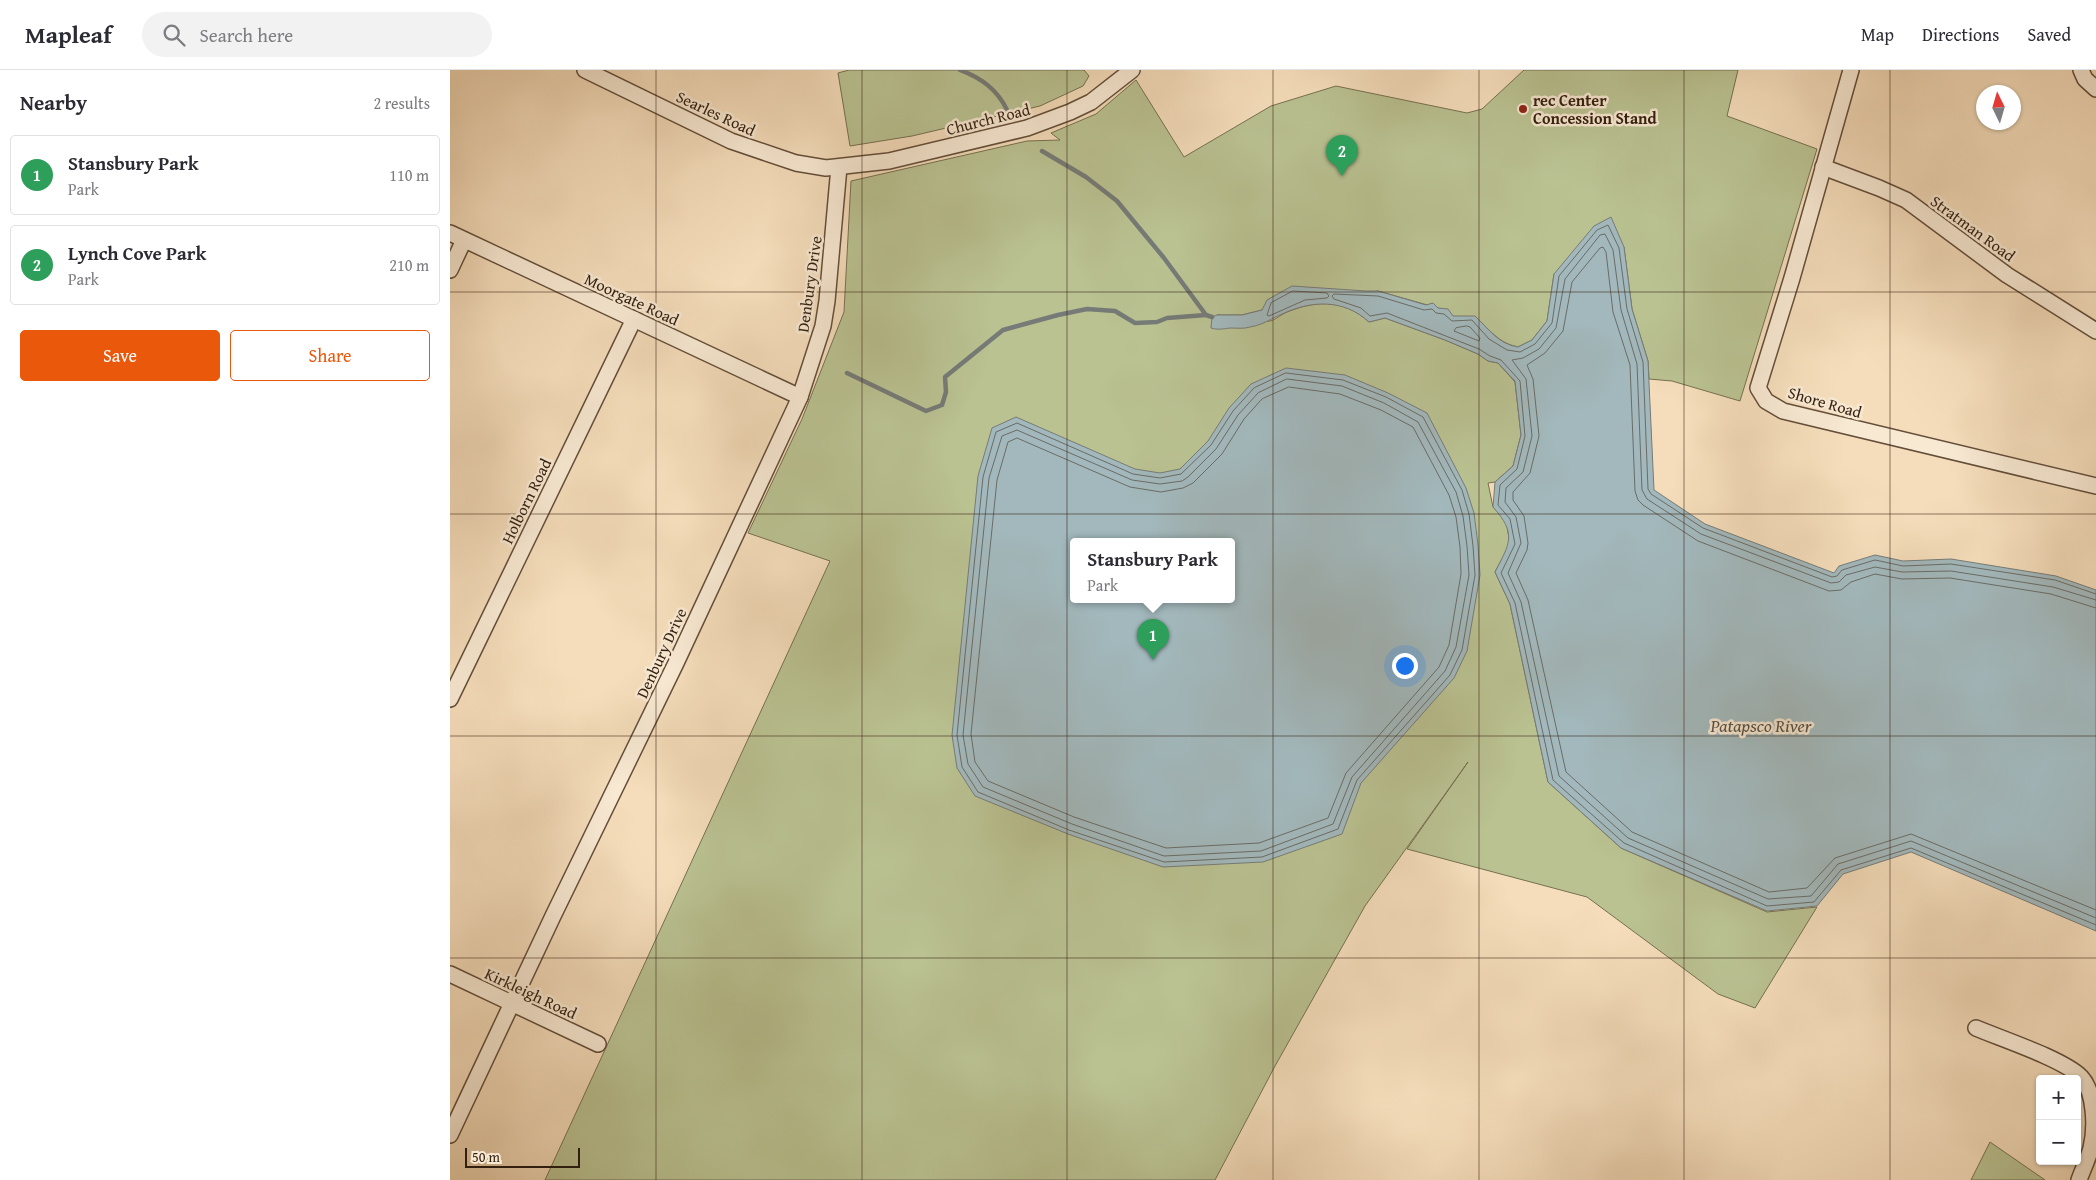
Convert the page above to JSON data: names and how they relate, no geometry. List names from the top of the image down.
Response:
{
  "streets": {
    "street": [
      "Searles Road",
      "Church Road",
      "Stratman Road",
      "Denbury Drive",
      "Moorgate Road",
      "Shore Road",
      "Holborn Road",
      "Kirkleigh Road"
    ]
  },
  "crossings": [
    ["Searles Road", "Church Road"],
    ["Searles Road", "Denbury Drive"],
    ["Church Road", "Denbury Drive"],
    ["Stratman Road", "Shore Road"],
    ["Denbury Drive", "Moorgate Road"],
    ["Denbury Drive", "Kirkleigh Road"],
    ["Moorgate Road", "Holborn Road"]
  ],
  "water": ["Patapsco River"],
  "places": ["rec Center Concession Stand"],
  "scale_bar": "50 m",
  "north": "top",
  "page": {
    "header": "Mapleaf",
    "search": "Search here",
    "nav": ["Map", "Directions", "Saved"],
    "heading": ["Nearby", "2 results"],
    "list": [
      {
        "mark": "1",
        "name": "Stansbury Park",
        "note": "Park",
        "value": "110 m"
      },
      {
        "mark": "2",
        "name": "Lynch Cove Park",
        "note": "Park",
        "value": "210 m"
      }
    ],
    "pins": ["2", "1"],
    "buttons": ["Save", "Share"],
    "popup": ["Stansbury Park", "Park"],
    "map_buttons": ["+", "−"],
    "scale": "50 m"
  }
}
